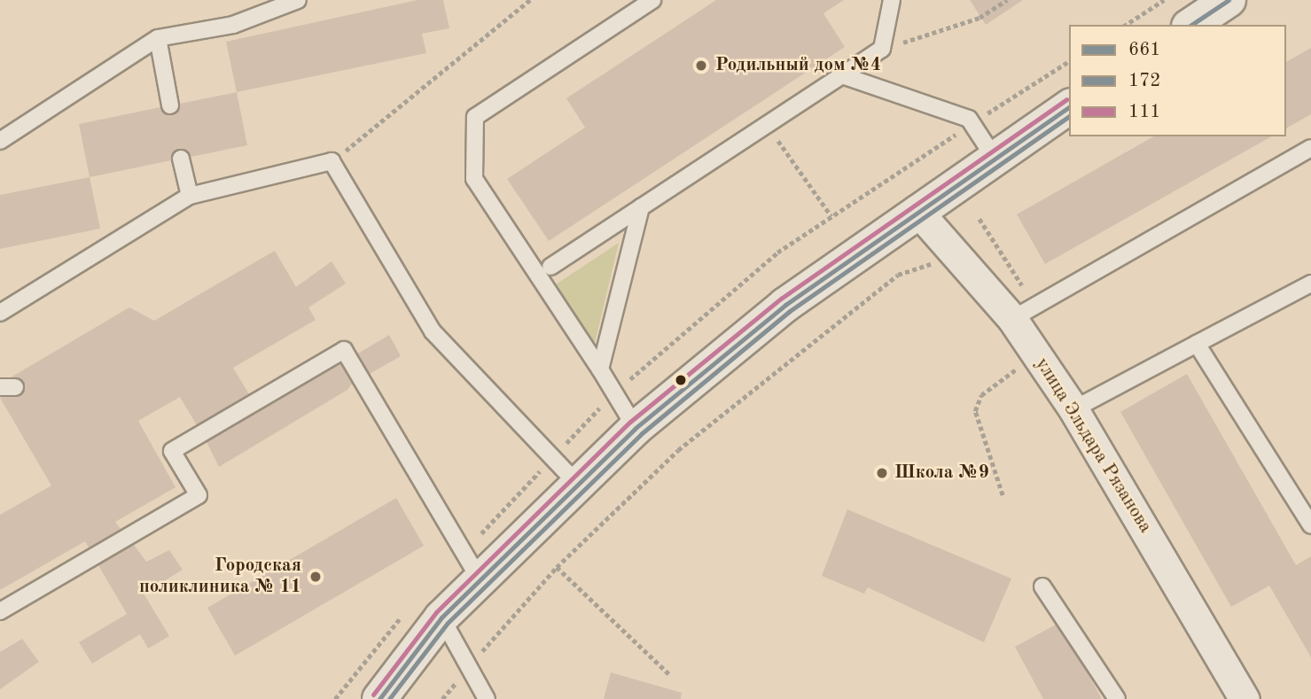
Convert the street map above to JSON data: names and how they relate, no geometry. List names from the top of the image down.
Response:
{
  "streets": {
    "street": ["улица Эльдара Рязанова"]
  },
  "places": ["Родильный дом №4", "Школа №9", "Городская поликлиника № 11"],
  "lines": ["transit line 661", "transit line 111", "transit line 172"],
  "legend": ["661", "172", "111"]
}
